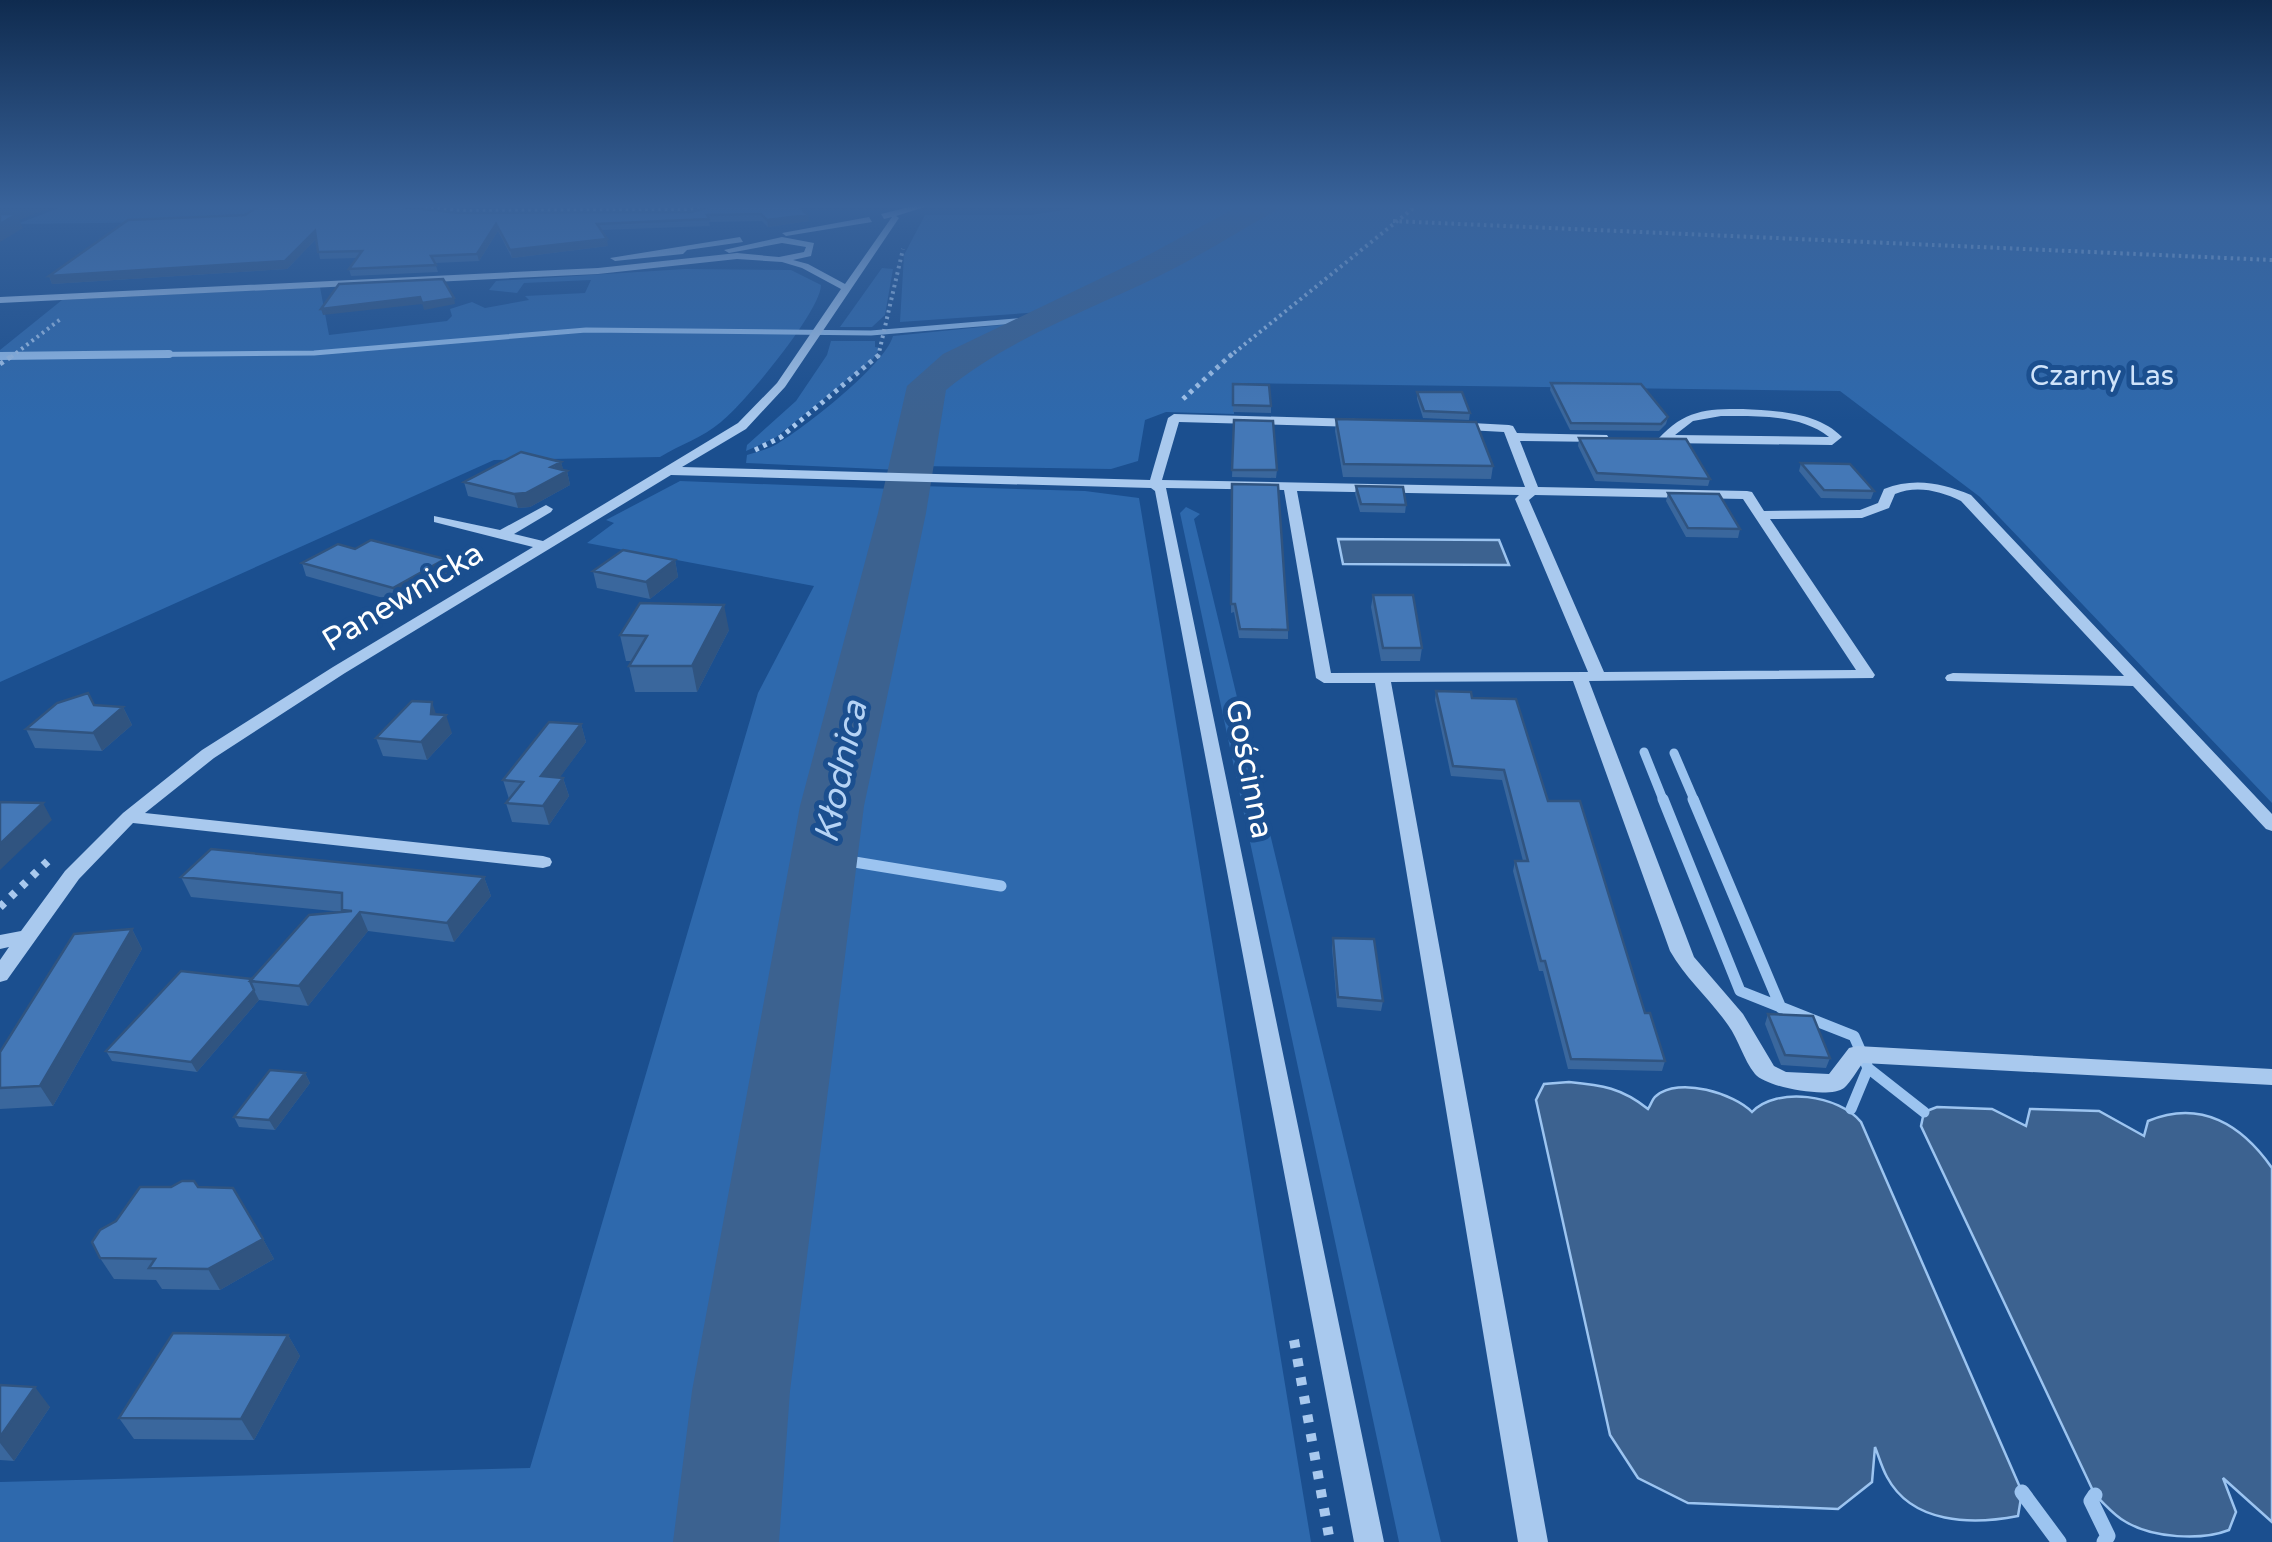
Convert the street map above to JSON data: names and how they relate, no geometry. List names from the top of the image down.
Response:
{
  "streets": {
    "street": ["Panewnicka", "Gościnna"]
  },
  "water": ["Kłodnica"],
  "parks": ["Czarny Las"]
}
